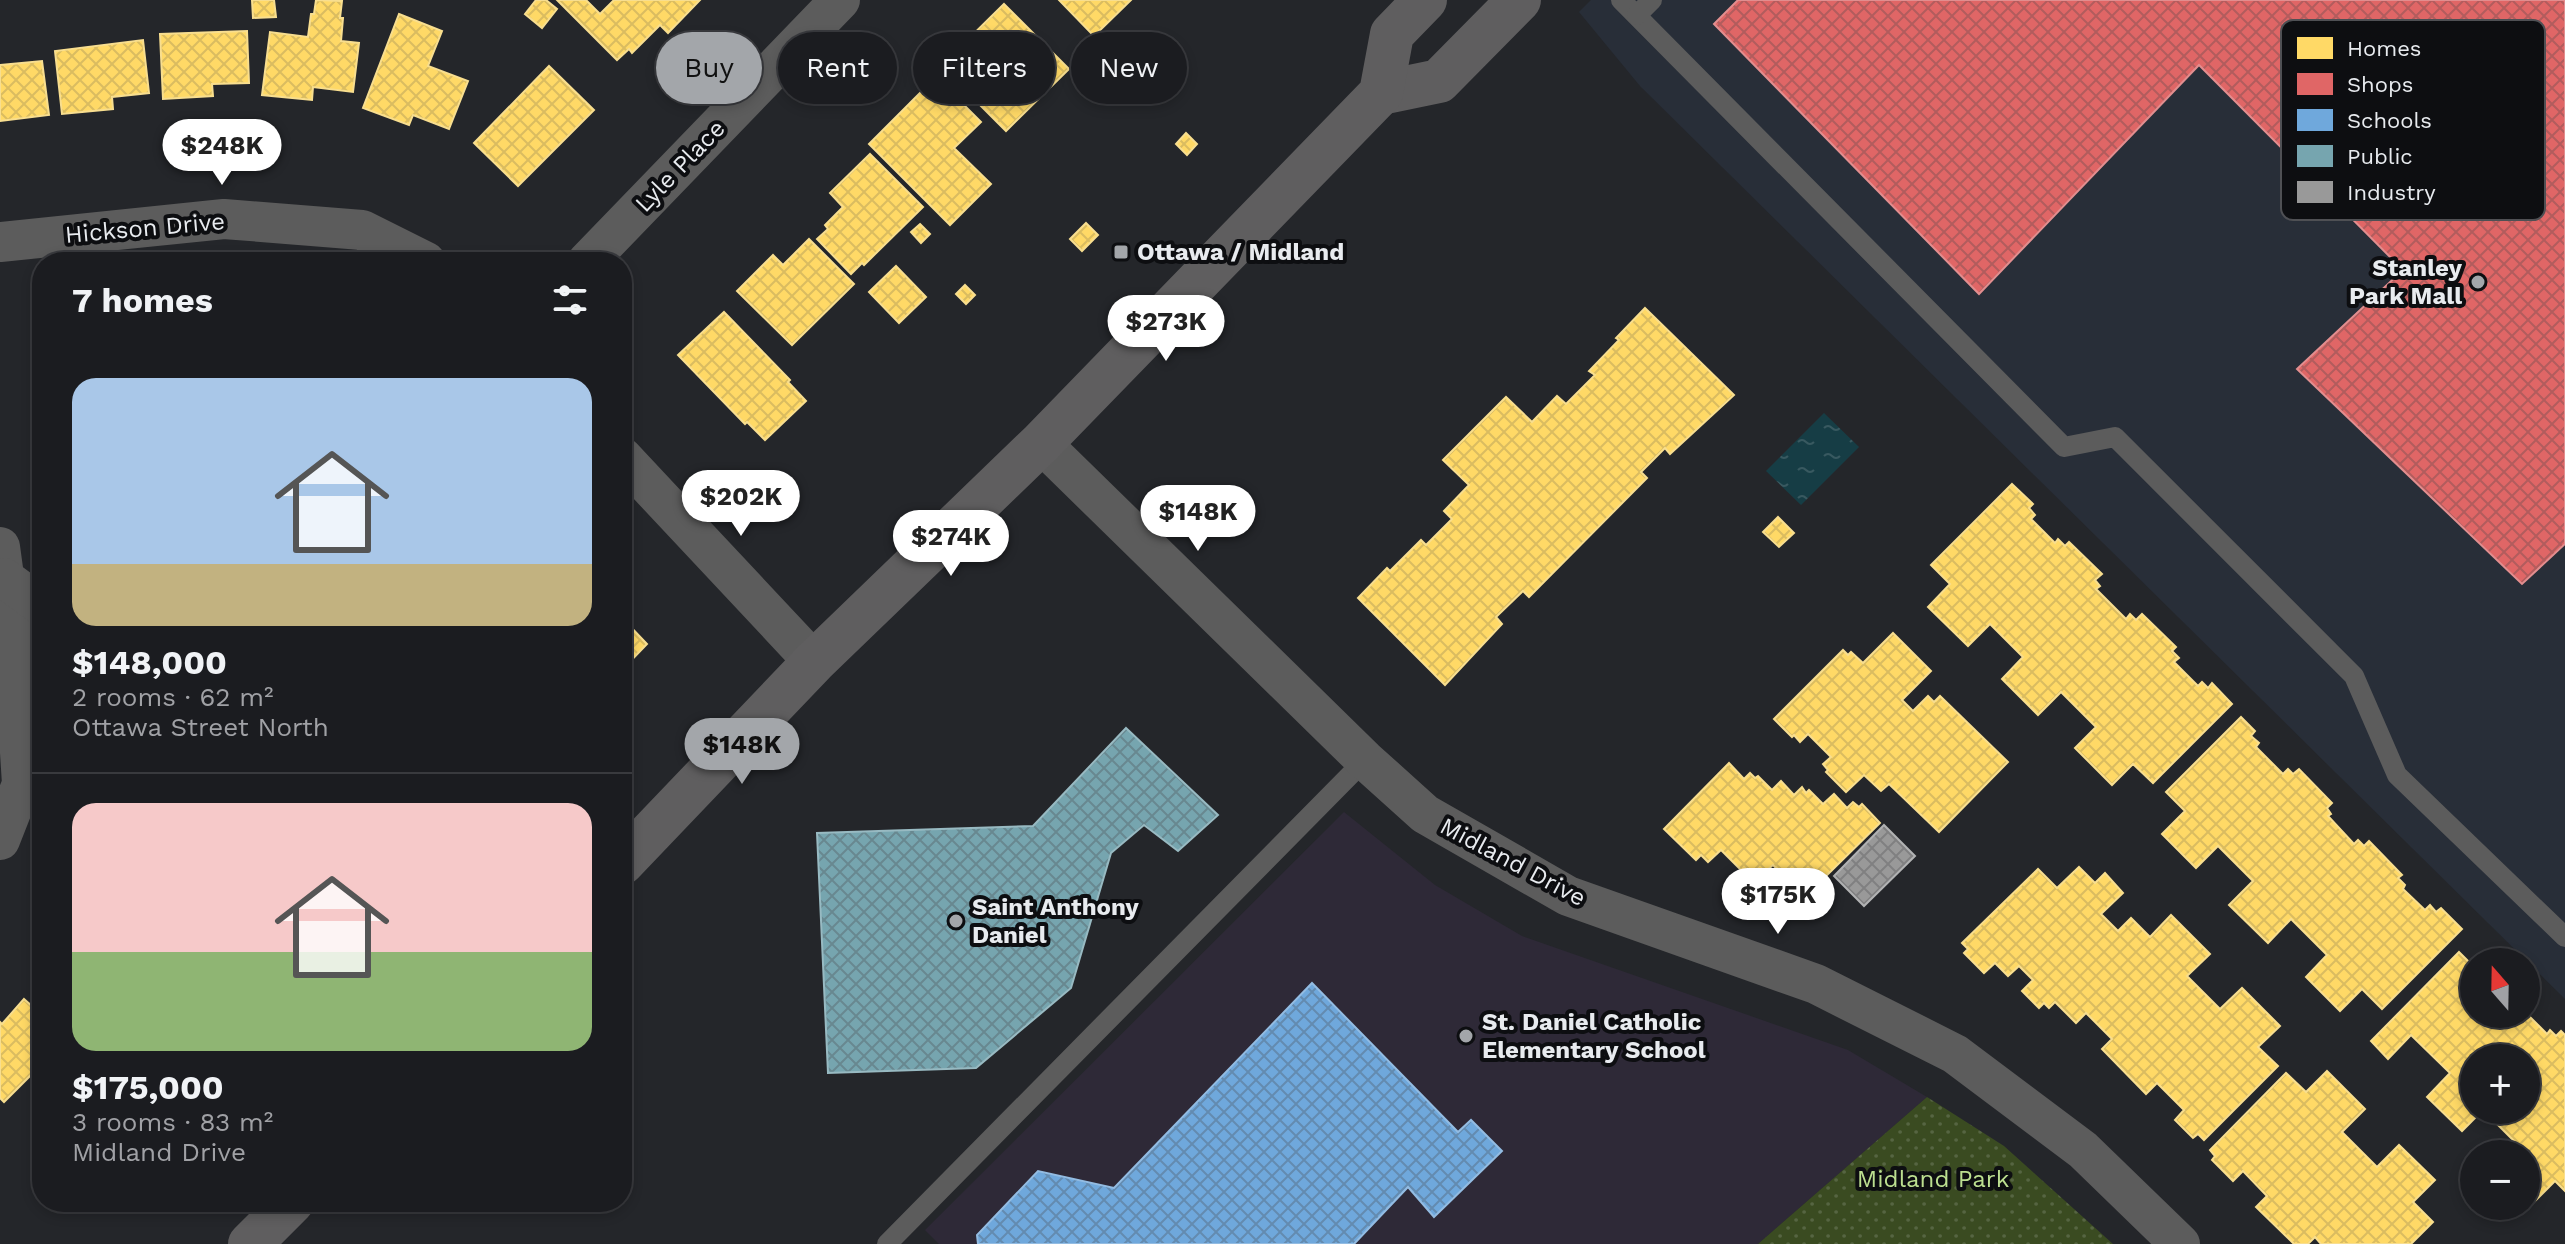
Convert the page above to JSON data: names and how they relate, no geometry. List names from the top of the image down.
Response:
{
  "streets": {
    "street": ["Lyle Place", "Hickson Drive", "Midland Drive"]
  },
  "parks": ["Midland Park"],
  "places": {
    "transit": ["Ottawa / Midland"],
    "other": ["Stanley Park Mall", "Saint Anthony Daniel", "St. Daniel Catholic Elementary School"]
  },
  "legend": [
    "Homes",
    "Shops",
    "Schools",
    "Public",
    "Industry"
  ],
  "north": "top",
  "page": {
    "chip": [
      "Buy",
      "Rent",
      "Filters",
      "New"
    ],
    "price": [
      "$248K",
      "$273K",
      "$202K",
      "$148K",
      "$274K",
      "$148K",
      "$175K"
    ],
    "heading": "7 homes",
    "list": [
      {
        "name": "$148,000",
        "note": "2 rooms · 62 m² · Ottawa Street North"
      },
      {
        "name": "$175,000",
        "note": "3 rooms · 83 m² · Midland Drive"
      }
    ],
    "map_buttons": ["+", "−"]
  }
}
